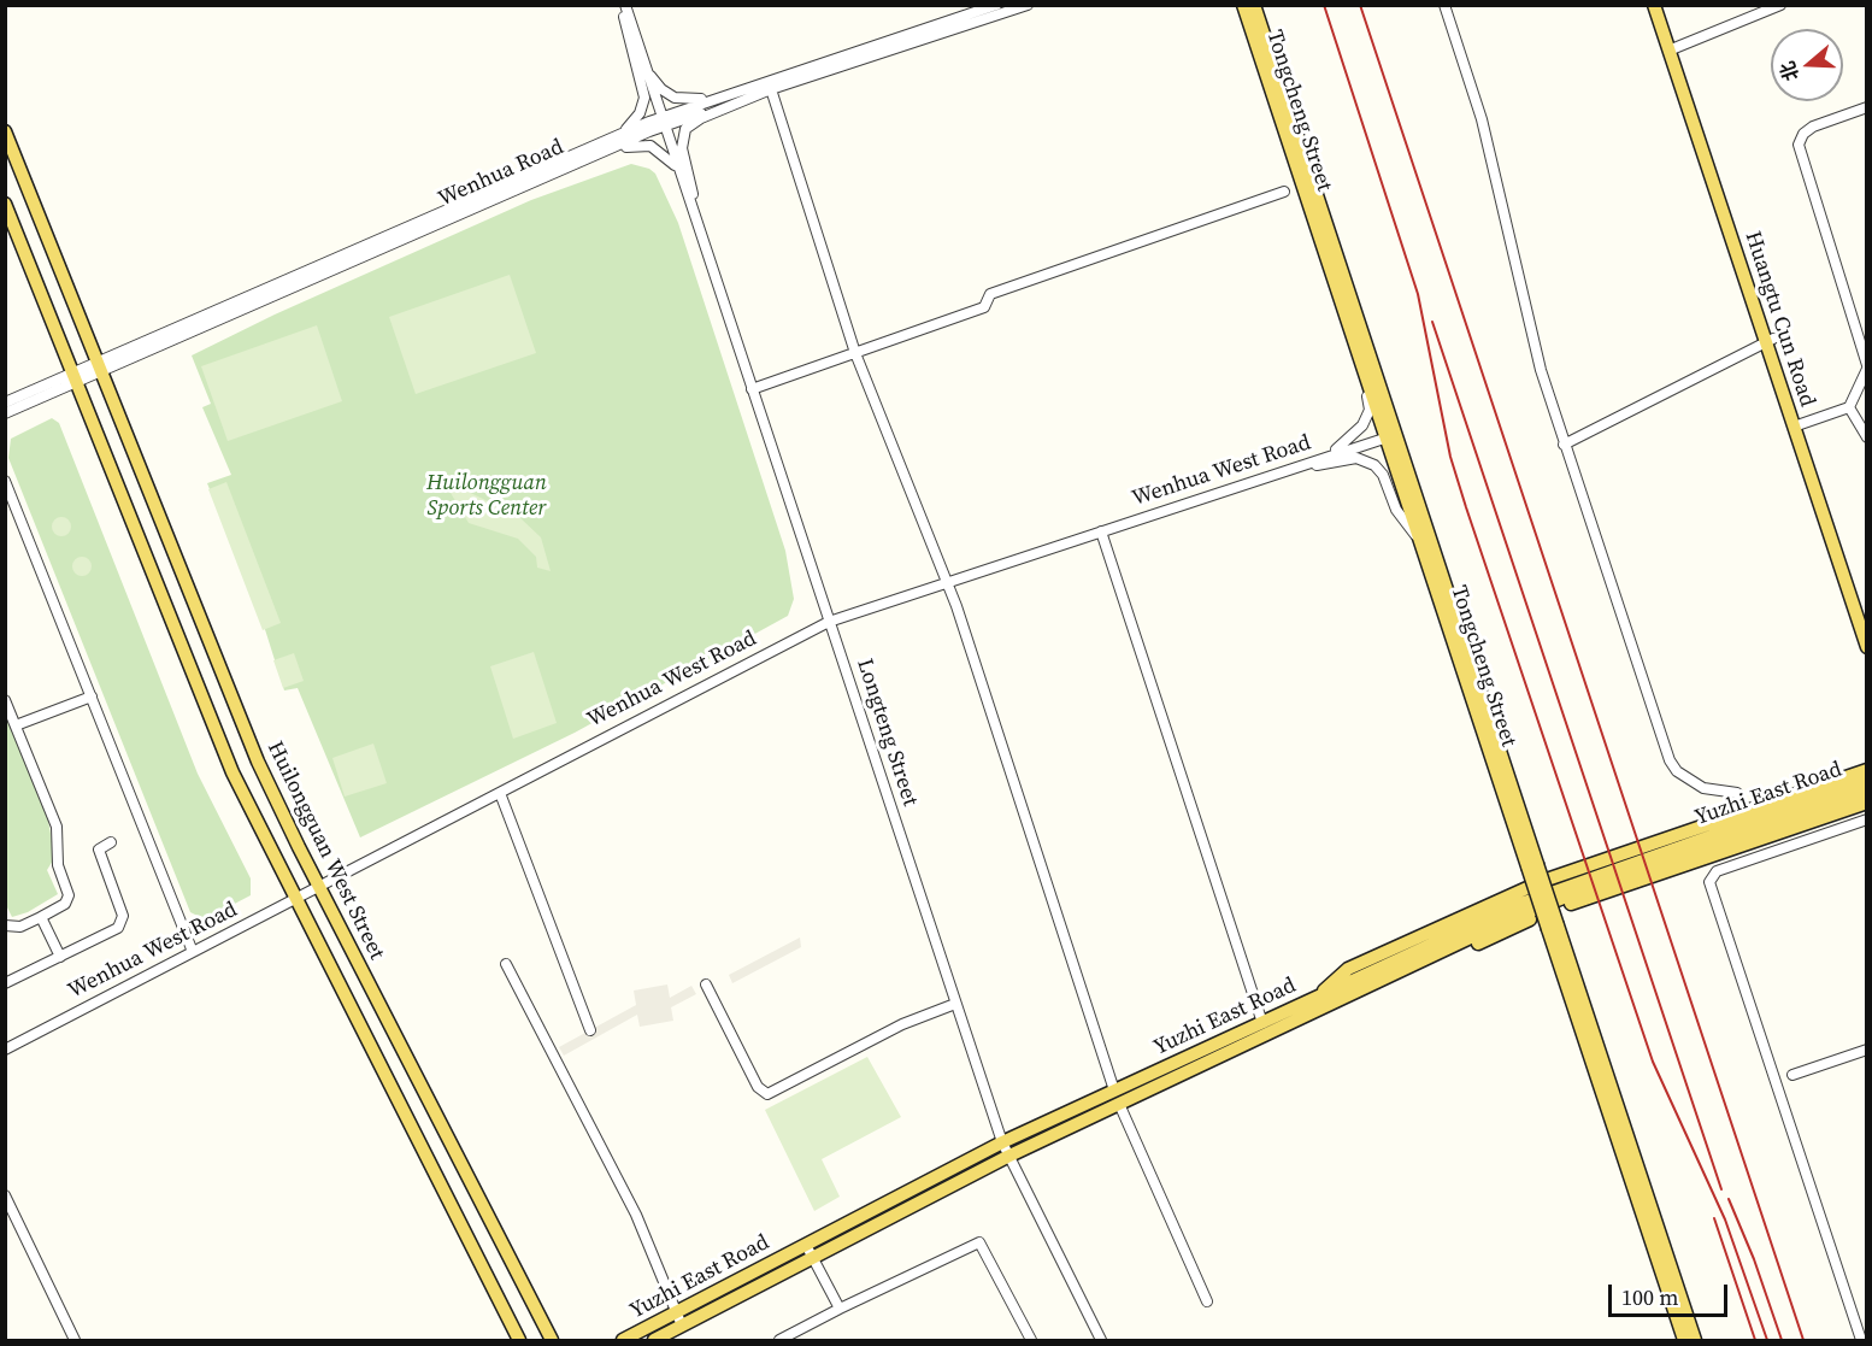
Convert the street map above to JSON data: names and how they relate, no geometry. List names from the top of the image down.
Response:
{
  "streets": {
    "main road": [
      "Tongcheng Street",
      "Huangtu Cun Road",
      "Yuzhi East Road",
      "Huilongguan West Street"
    ],
    "street": ["Wenhua Road", "Wenhua West Road", "Longteng Street"]
  },
  "crossings": [
    ["Tongcheng Street", "Wenhua West Road"],
    ["Wenhua Road", "Longteng Street"],
    ["Wenhua Road", "Huilongguan West Street"],
    ["Wenhua West Road", "Longteng Street"],
    ["Wenhua West Road", "Huilongguan West Street"],
    ["Longteng Street", "Yuzhi East Road"]
  ],
  "parks": ["Huilongguan Sports Center"],
  "scale_bar": "100 m",
  "north": "left"
}
